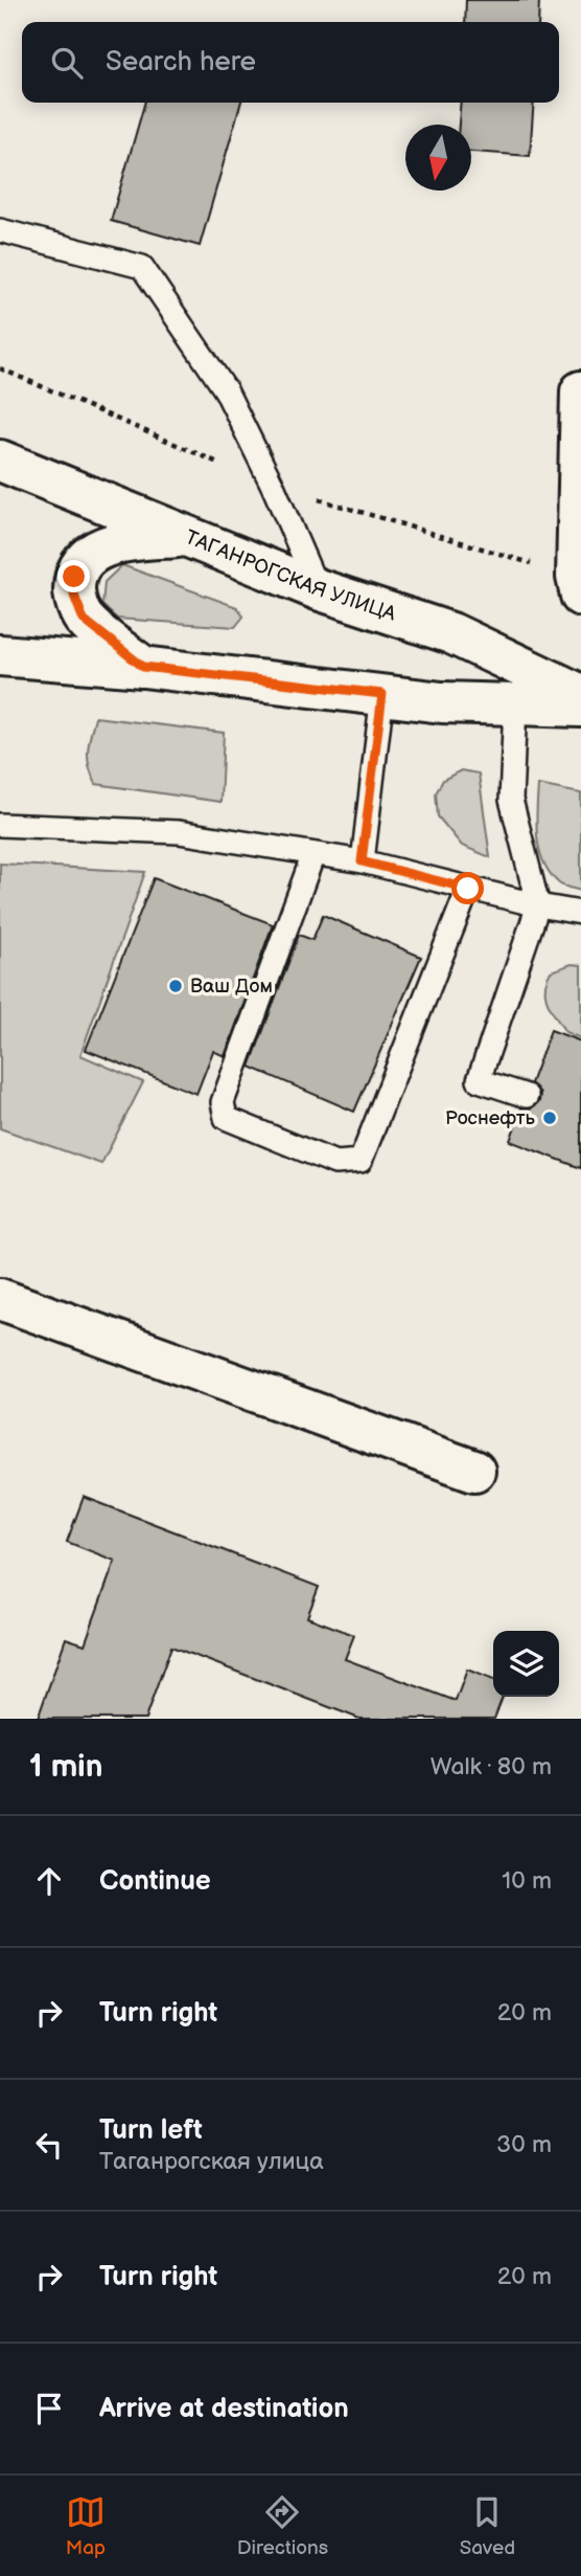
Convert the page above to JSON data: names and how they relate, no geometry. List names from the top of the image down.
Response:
{
  "streets": {
    "main road": ["ТАГАНРОГСКАЯ УЛИЦА"]
  },
  "places": ["Ваш Дом", "Роснефть"],
  "north": "bottom",
  "page": {
    "search": "Search here",
    "heading": ["1 min", "Walk · 80 m"],
    "list": [
      ["Continue", "10 m"],
      ["Turn right", "20 m"],
      ["Turn left", "Таганрогская улица", "30 m"],
      ["Turn right", "20 m"],
      "Arrive at destination"
    ],
    "nav": ["Map", "Directions", "Saved"]
  }
}
